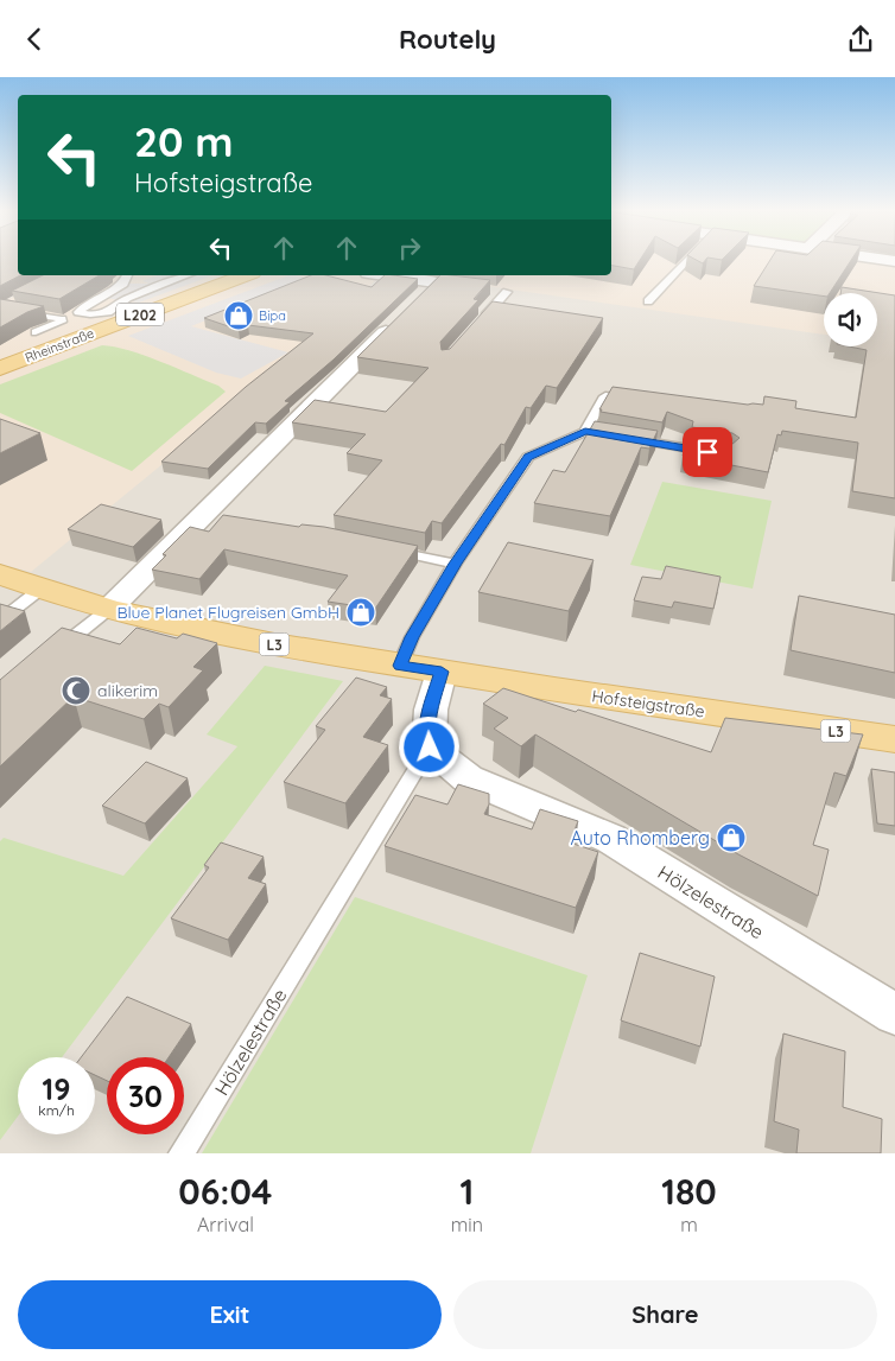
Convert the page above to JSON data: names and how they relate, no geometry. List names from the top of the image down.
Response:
{
  "streets": {
    "main road": [
      "L202",
      "Rheinstraße",
      "L3",
      "Hofsteigstraße"
    ],
    "street": ["Hölzelestraße"]
  },
  "places": {
    "shop": ["Bipa", "Blue Planet Flugreisen GmbH", "Auto Rhomberg"],
    "mosque": ["alikerim"]
  },
  "page": {
    "header": "Routely",
    "turn": ["20 m", "Hofsteigstraße"],
    "speed": "19 km/h",
    "limit": "30",
    "eta": [
      "06:04",
      "Arrival",
      "1",
      "min",
      "180",
      "m"
    ],
    "buttons": ["Exit", "Share"]
  }
}
